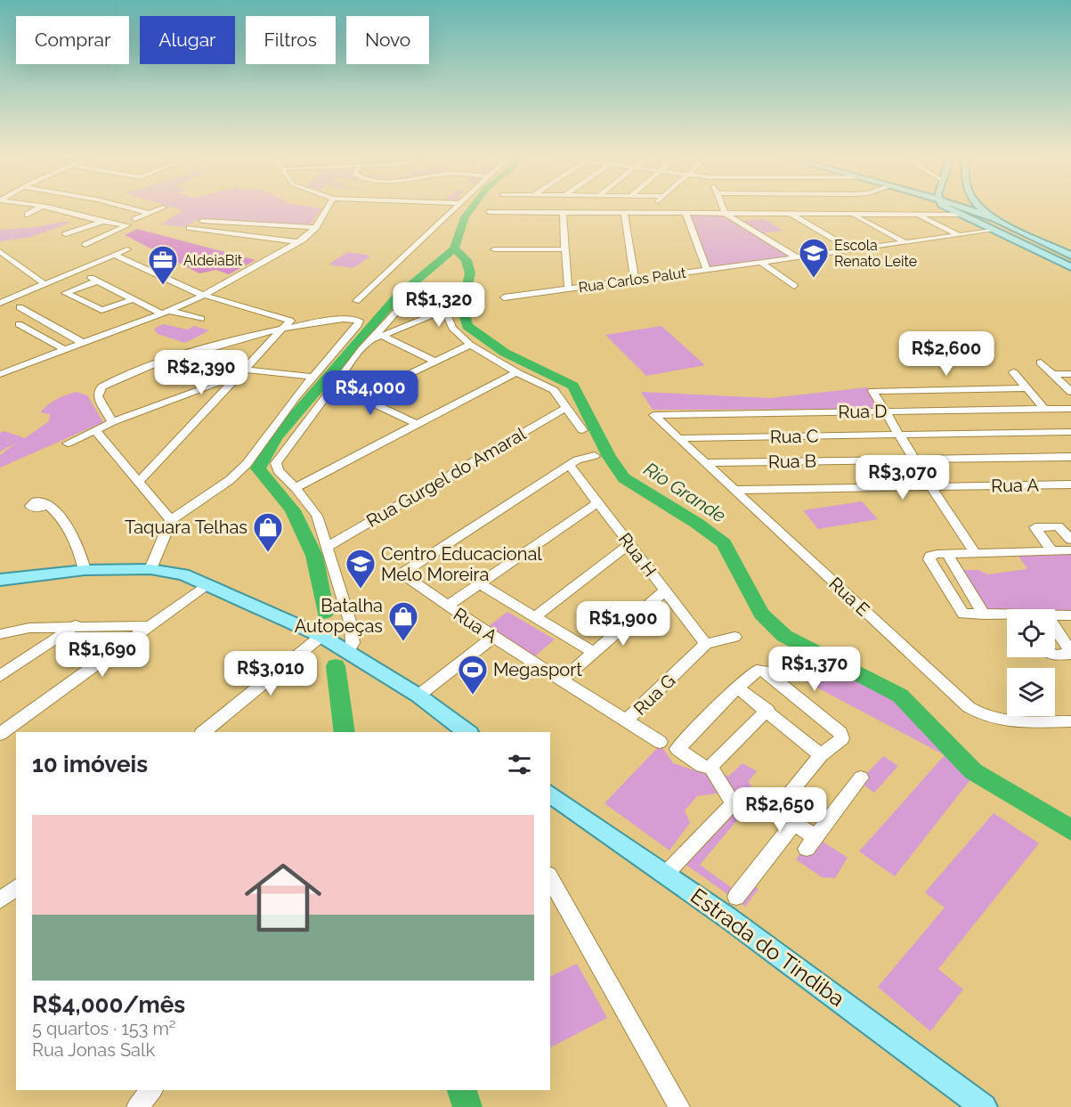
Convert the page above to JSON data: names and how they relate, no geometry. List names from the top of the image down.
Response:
{
  "streets": {
    "main road": ["Estrada do Tindiba"],
    "street": [
      "Rua Carlos Palut",
      "Rua D",
      "Rua C",
      "Rua B",
      "Rua Gurgel do Amaral",
      "Rua A",
      "Rua H",
      "Rua E",
      "Rua G"
    ]
  },
  "crossings": [
    ["Rua D", "Rua E"],
    ["Rua C", "Rua E"],
    ["Rua B", "Rua E"],
    ["Rua A", "Rua H"],
    ["Rua A", "Rua E"],
    ["Rua A", "Rua G"],
    ["Rua H", "Rua G"]
  ],
  "water": ["Rio Grande"],
  "places": {
    "school or university": ["Escola Renato Leite", "Centro Educacional Melo Moreira"],
    "office": ["AldeiaBit"],
    "shop": ["Taquara Telhas", "Batalha Autopeças"],
    "sports": ["Megasport"]
  },
  "page": {
    "chip": [
      "Comprar",
      "Alugar",
      "Filtros",
      "Novo"
    ],
    "price": [
      "R$1,320",
      "R$2,600",
      "R$2,390",
      "R$4,000",
      "R$3,070",
      "R$1,900",
      "R$1,690",
      "R$1,370",
      "R$3,010",
      "R$2,650"
    ],
    "heading": "10 imóveis",
    "list": [
      {
        "name": "R$4,000/mês",
        "note": "5 quartos · 153 m² · Rua Jonas Salk"
      }
    ]
  }
}
